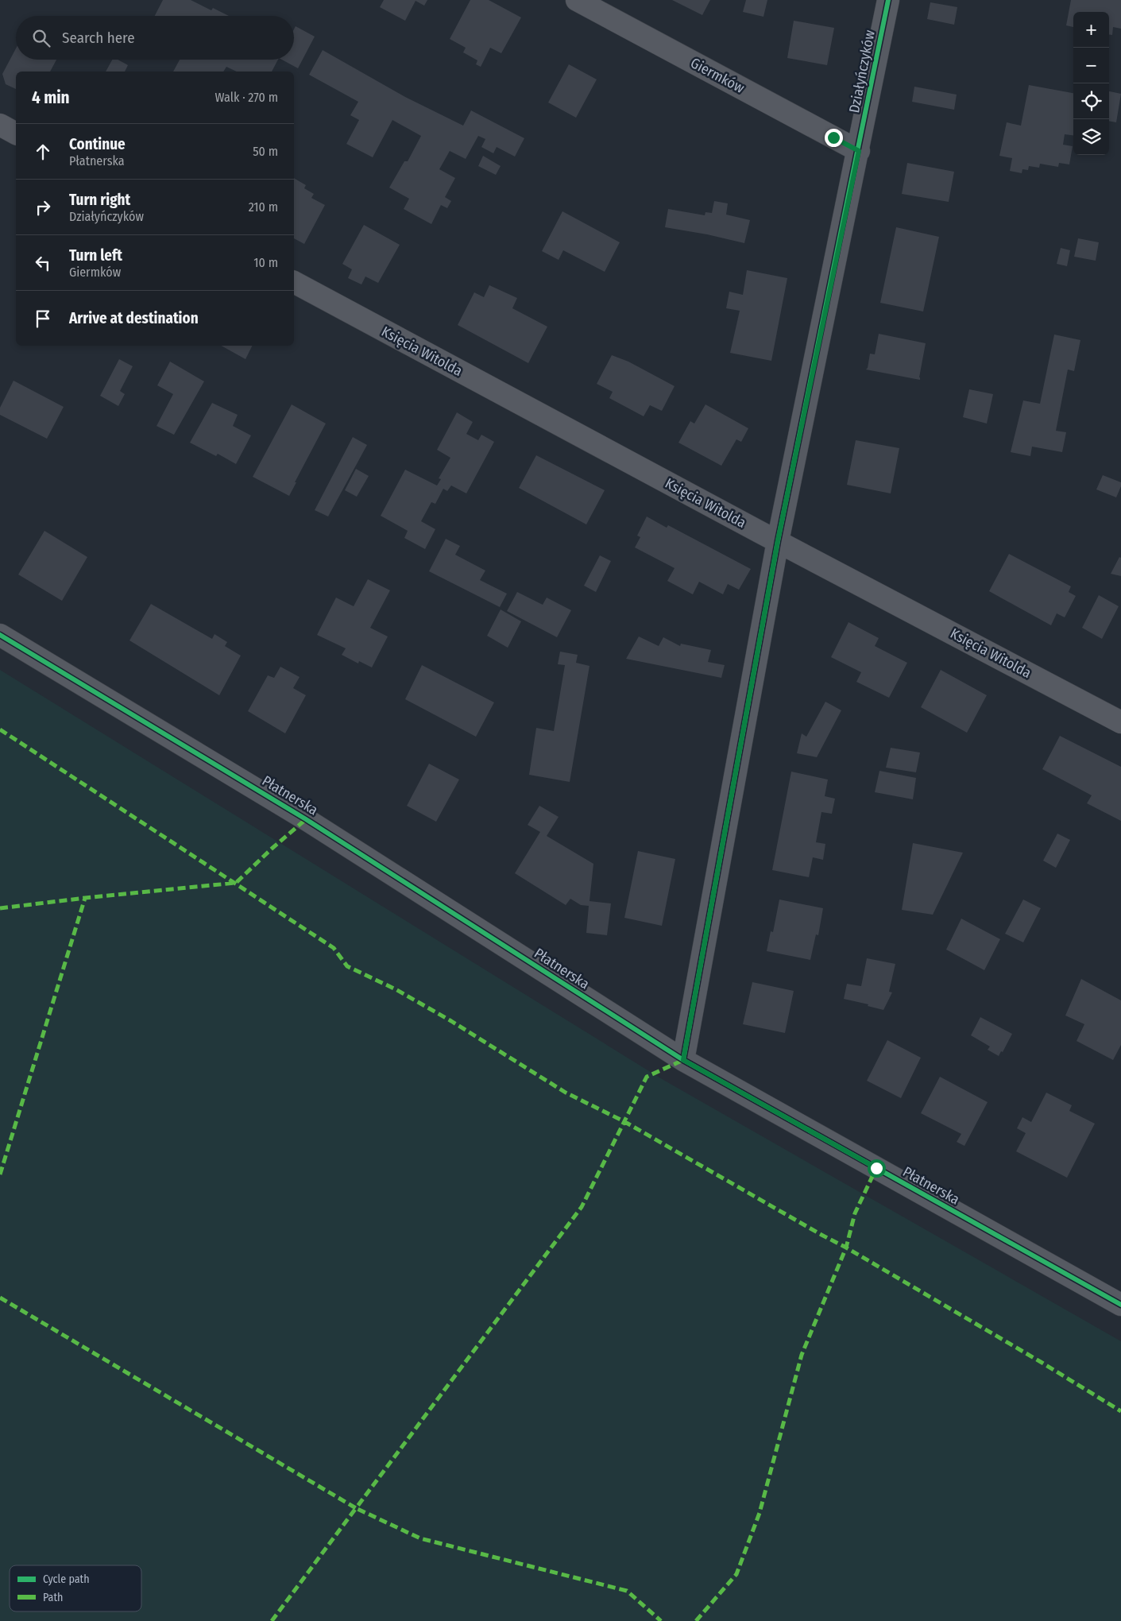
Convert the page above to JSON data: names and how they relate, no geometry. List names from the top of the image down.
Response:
{
  "streets": {
    "street": [
      "Działyńczyków",
      "Giermków",
      "Księcia Witolda",
      "Płatnerska"
    ]
  },
  "crossings": [
    ["Działyńczyków", "Giermków"],
    ["Działyńczyków", "Księcia Witolda"],
    ["Działyńczyków", "Płatnerska"]
  ],
  "legend": ["Cycle path", "Path"],
  "page": {
    "map_buttons": ["+", "−"],
    "search": "Search here",
    "heading": ["4 min", "Walk · 270 m"],
    "list": [
      ["Continue", "Płatnerska", "50 m"],
      ["Turn right", "Działyńczyków", "210 m"],
      ["Turn left", "Giermków", "10 m"],
      "Arrive at destination"
    ]
  }
}
